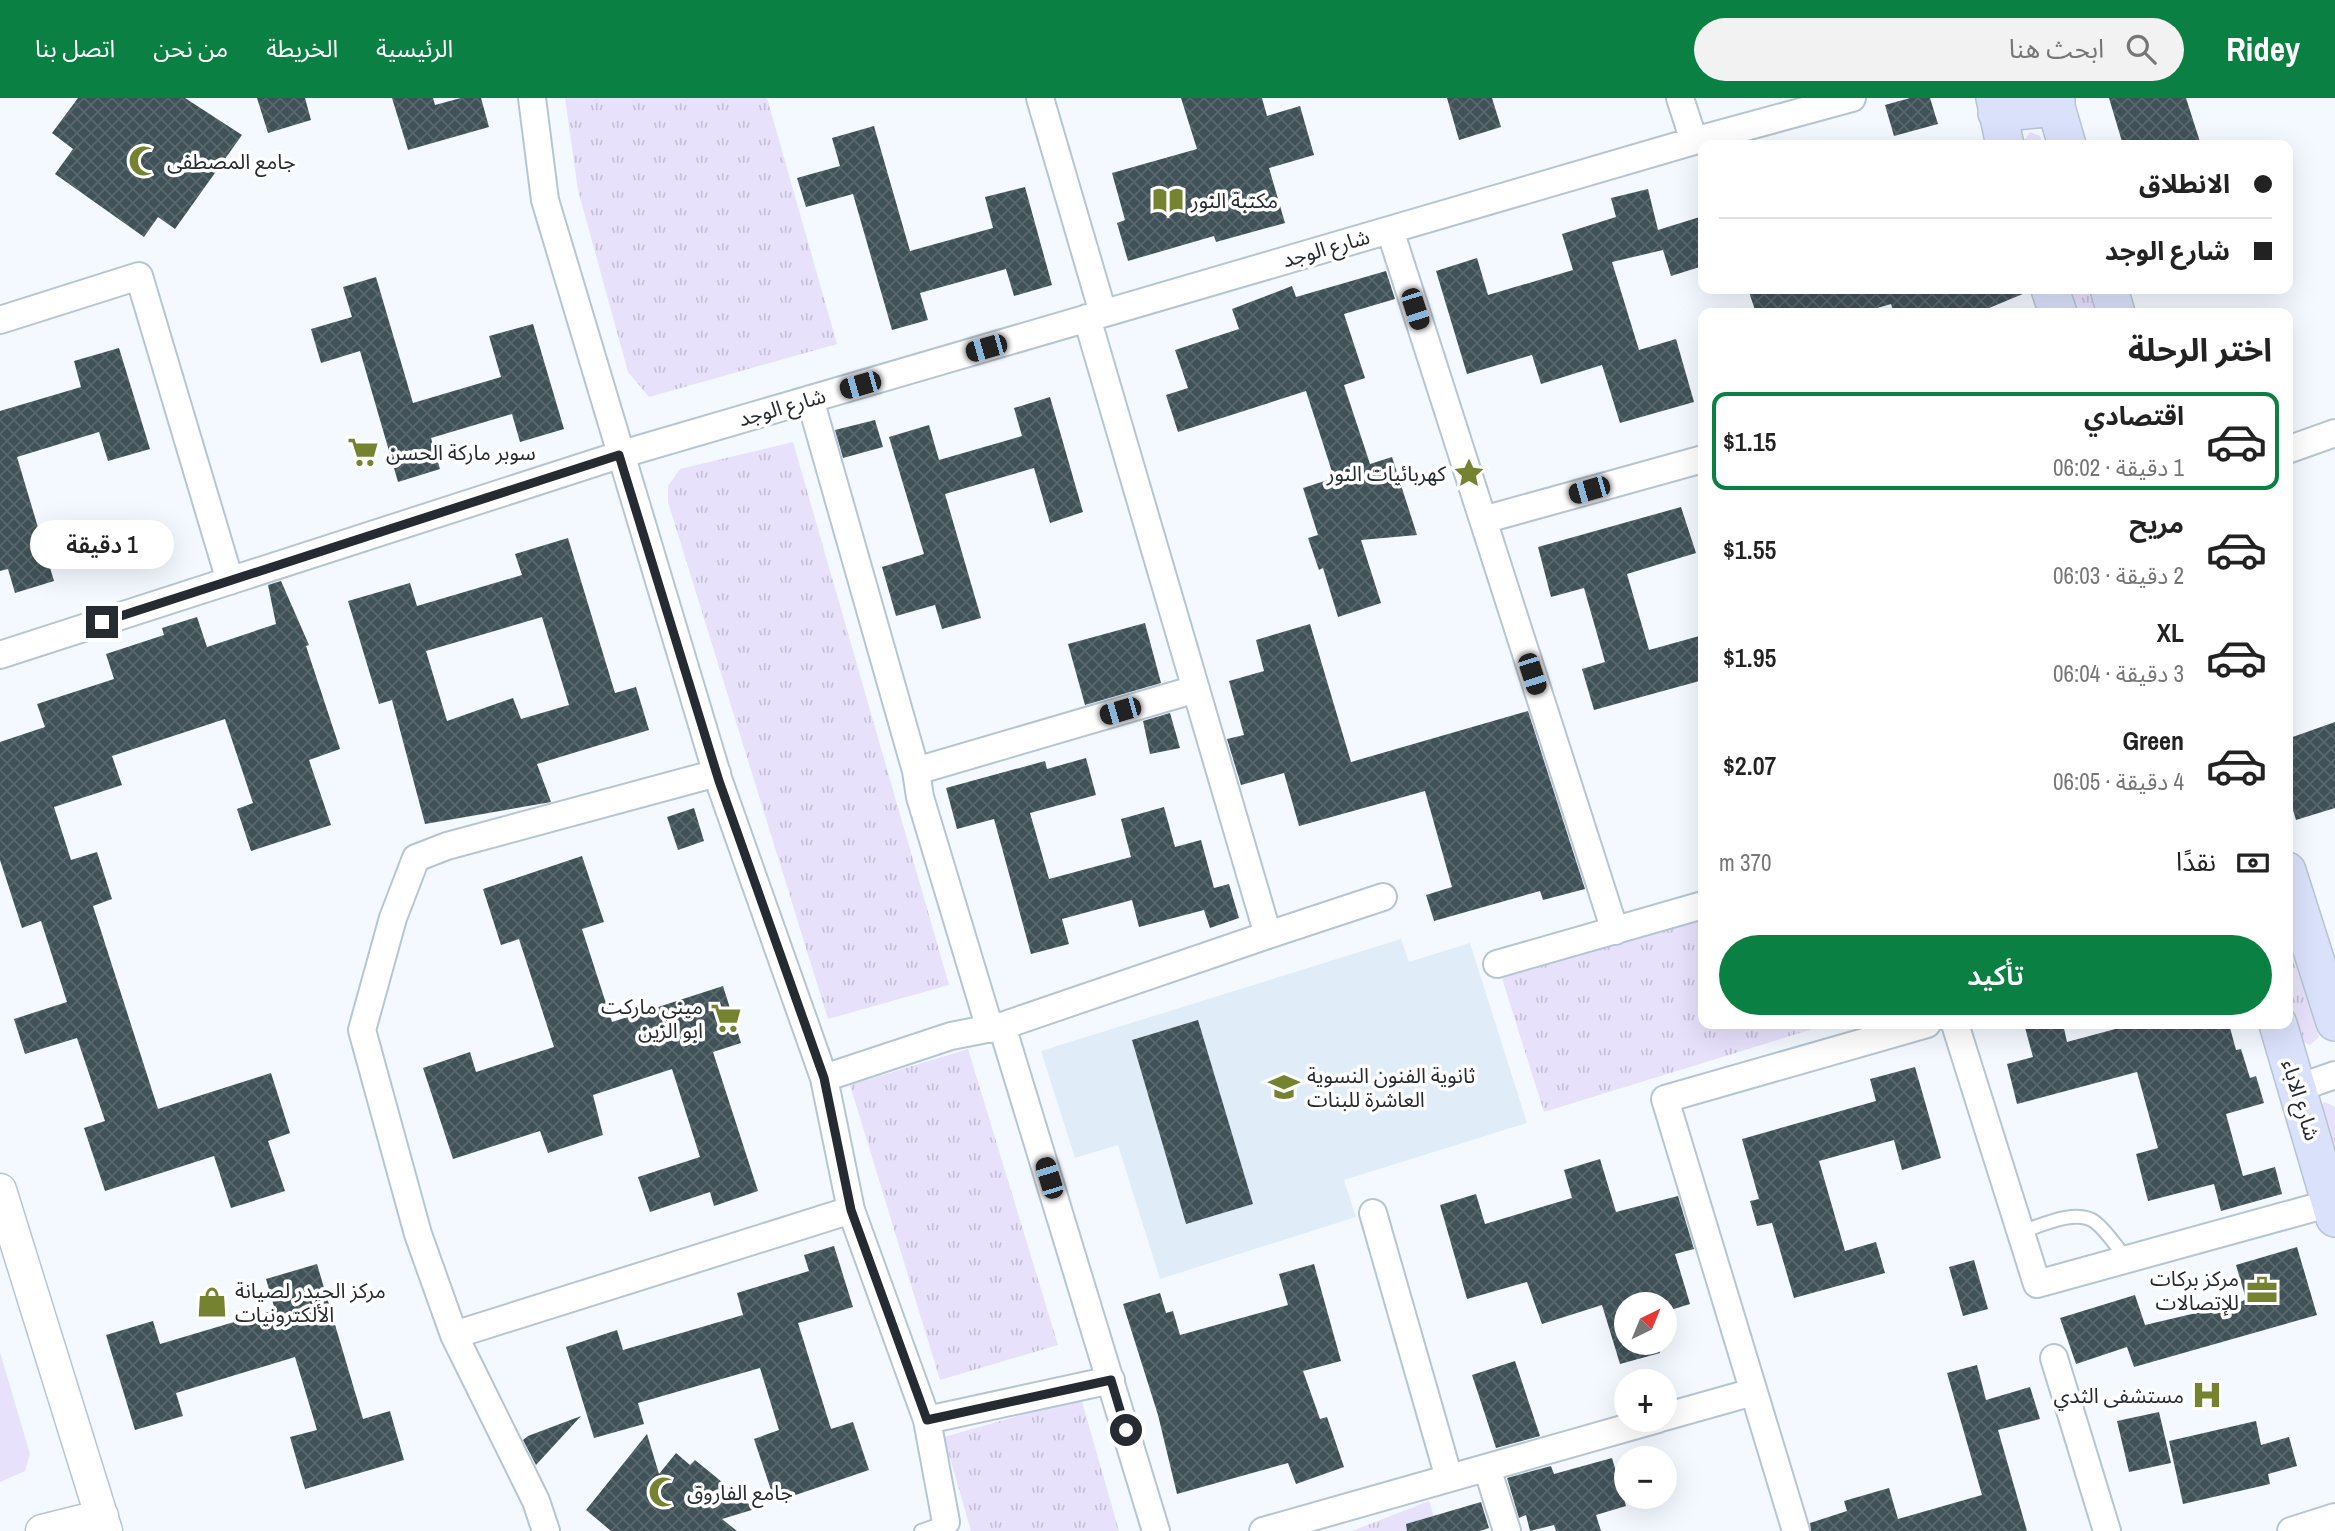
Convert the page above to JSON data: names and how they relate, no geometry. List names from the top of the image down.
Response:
{
  "streets": {
    "main road": ["شارع الاباء"],
    "street": ["شارع الوجد"]
  },
  "places": {
    "mosque": ["جامع المصطفى", "جامع الفاروق"],
    "library": ["مكتبة النور"],
    "supermarket": ["سوبر ماركة الحسن", "ميني ماركت ابو الزين"],
    "place": ["كهربائيات النور"],
    "school or university": ["ثانوية الفنون النسوية العاشرة للبنات"],
    "office": ["مركز بركات للإتصالات"],
    "shop": ["مركز الحيدر لصيانة الألكترونيات"],
    "hospital": ["مستشفى الثدي"]
  },
  "north": "top right",
  "page": {
    "header": "Ridey",
    "search": "ابحث هنا",
    "nav": [
      "الرئيسية",
      "الخريطة",
      "من نحن",
      "اتصل بنا"
    ],
    "banner": ["الانطلاق", "شارع الوجد"],
    "heading": "اختر الرحلة",
    "list": [
      {
        "name": "اقتصادي",
        "note": "1 دقيقة · 06:02",
        "value": "$1.15"
      },
      {
        "name": "مريح",
        "note": "2 دقيقة · 06:03",
        "value": "$1.55"
      },
      {
        "name": "XL",
        "note": "3 دقيقة · 06:04",
        "value": "$1.95"
      },
      {
        "name": "Green",
        "note": "4 دقيقة · 06:05",
        "value": "$2.07"
      }
    ],
    "bubble": "1 دقيقة",
    "pay": ["نقدًا", "370 m"],
    "buttons": "تأكيد",
    "map_buttons": ["+", "−"]
  }
}
